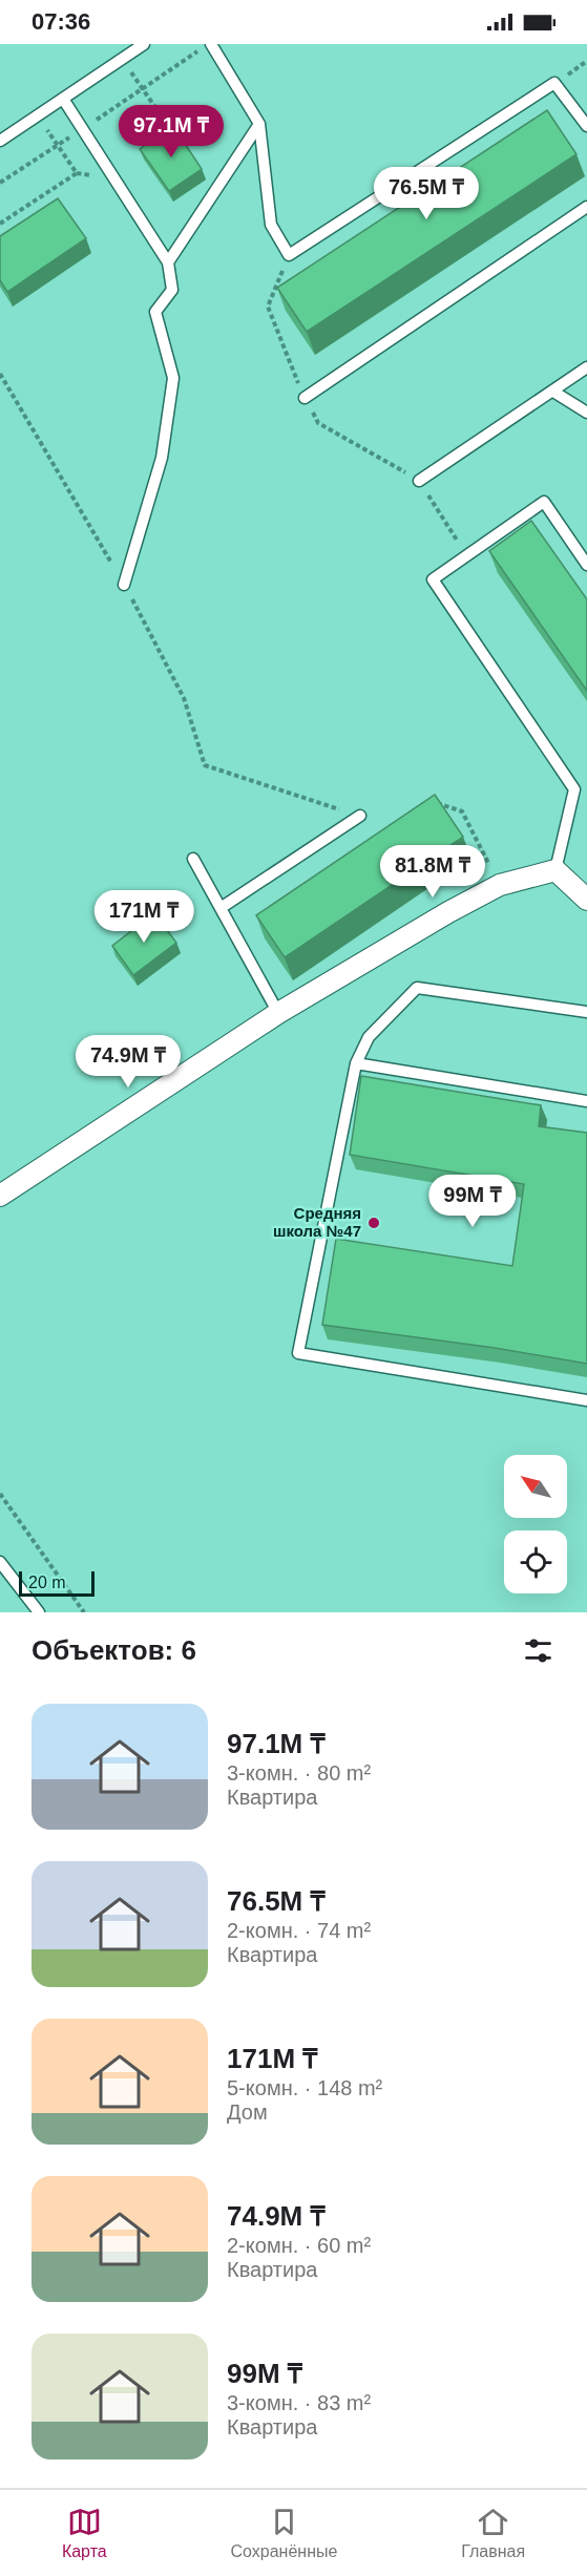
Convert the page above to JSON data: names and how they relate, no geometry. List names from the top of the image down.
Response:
{
  "places": ["Средняя школа №47"],
  "scale_bar": "20 m",
  "north": "top left",
  "page": {
    "status": "07:36",
    "price": [
      "97.1M ₸",
      "76.5M ₸",
      "81.8M ₸",
      "171M ₸",
      "74.9M ₸",
      "99M ₸"
    ],
    "scale": "20 m",
    "heading": "Объектов: 6",
    "list": [
      {
        "name": "97.1M ₸",
        "note": "3-комн. · 80 m² · Квартира"
      },
      {
        "name": "76.5M ₸",
        "note": "2-комн. · 74 m² · Квартира"
      },
      {
        "name": "171M ₸",
        "note": "5-комн. · 148 m² · Дом"
      },
      {
        "name": "74.9M ₸",
        "note": "2-комн. · 60 m² · Квартира"
      },
      {
        "name": "99M ₸",
        "note": "3-комн. · 83 m² · Квартира"
      }
    ],
    "tabs": ["Карта", "Сохранённые", "Главная"]
  }
}
